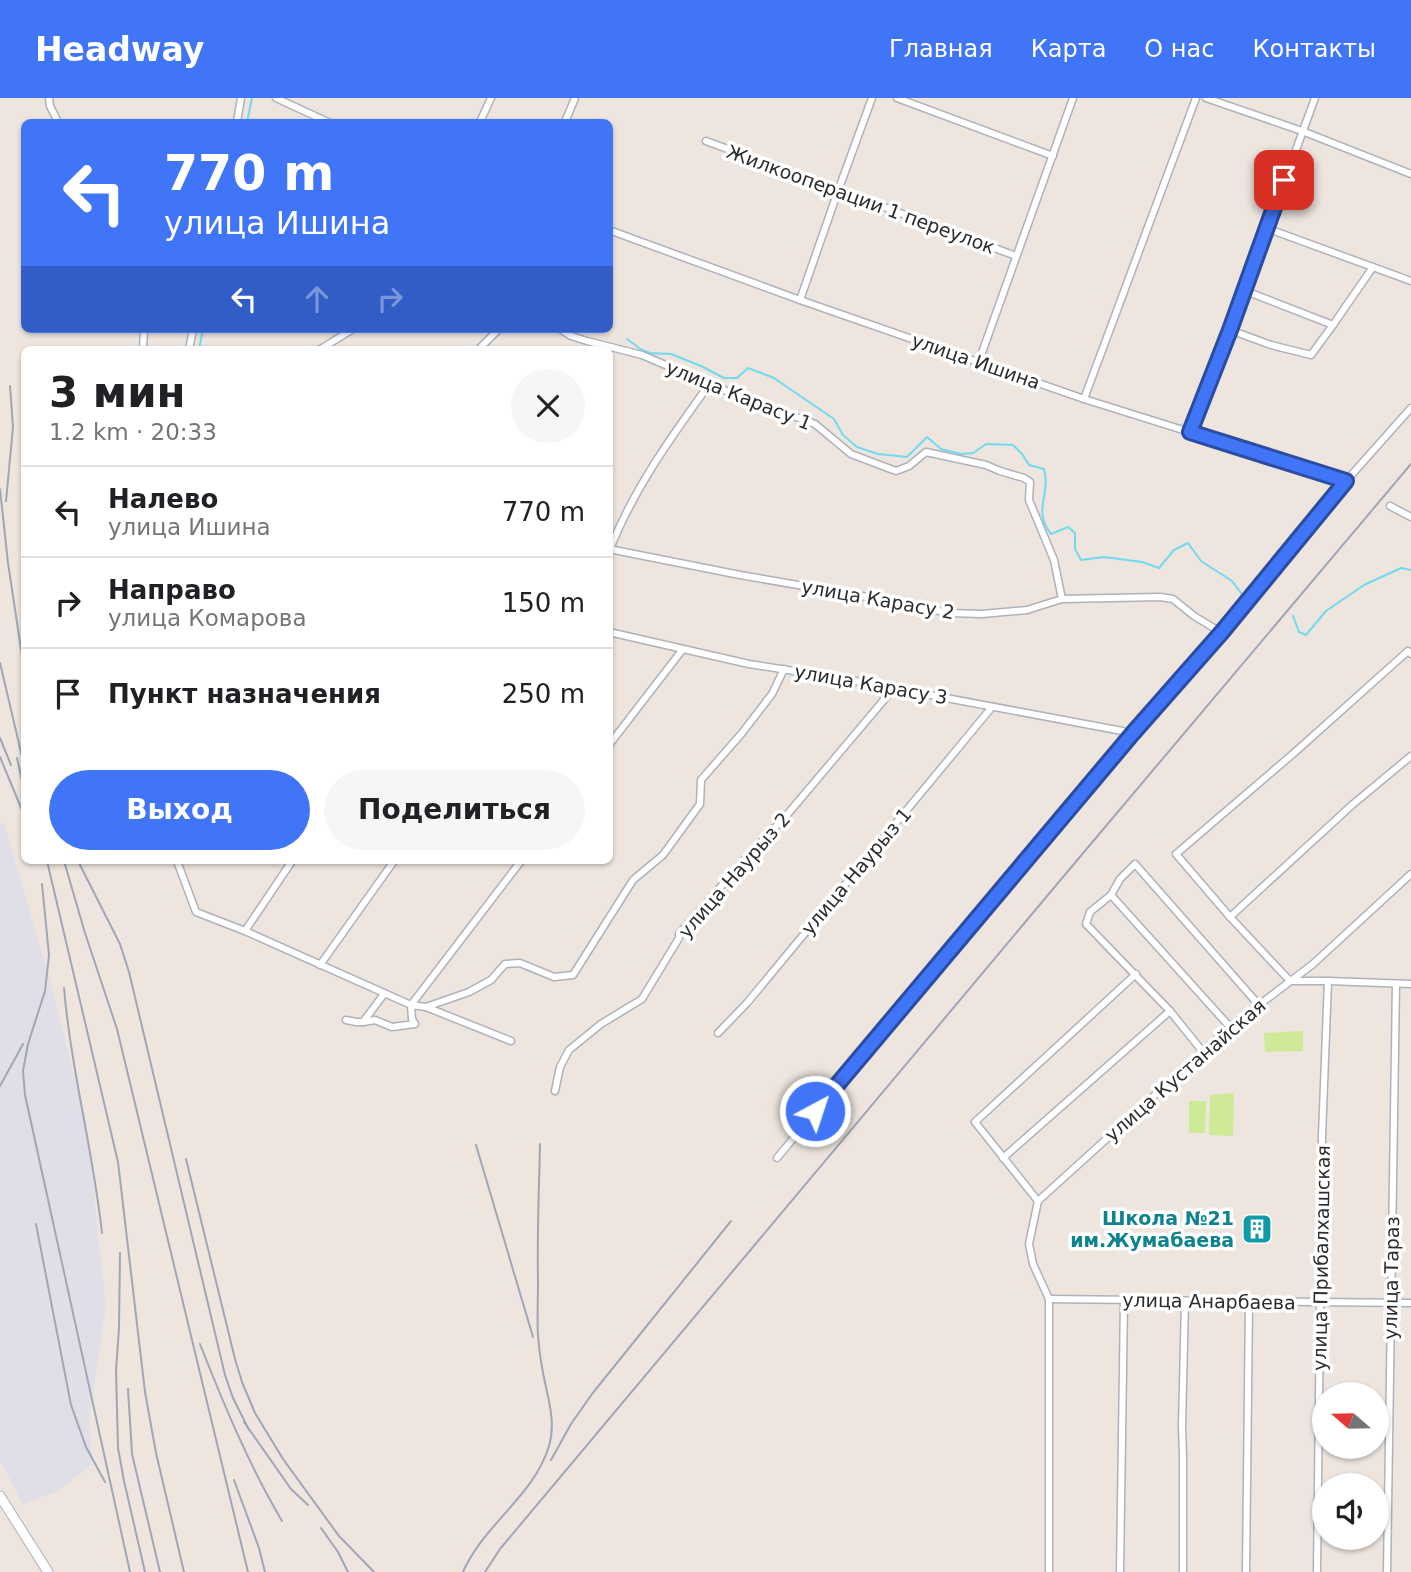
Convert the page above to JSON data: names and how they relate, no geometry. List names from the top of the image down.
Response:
{
  "streets": {
    "street": [
      "Жилкооперации 1 переулок",
      "улица Ишина",
      "улица Карасу 1",
      "улица Карасу 2",
      "улица Карасу 3",
      "улица Наурыз 1",
      "улица Наурыз 2",
      "улица Кустанайская",
      "улица Прибалхашская",
      "улица Тараз",
      "улица Анарбаева"
    ]
  },
  "crossings": [
    ["улица Карасу 1", "улица Карасу 2"],
    ["улица Карасу 3", "улица Наурыз 1"],
    ["улица Карасу 3", "улица Наурыз 2"],
    ["улица Прибалхашская", "улица Анарбаева"],
    ["улица Тараз", "улица Анарбаева"]
  ],
  "places": {
    "building": ["Школа №21 им.Жумабаева"]
  },
  "north": "left",
  "page": {
    "header": "Headway",
    "nav": [
      "Главная",
      "Карта",
      "О нас",
      "Контакты"
    ],
    "turn": ["770 m", "улица Ишина"],
    "heading": ["3 мин", "1.2 km · 20:33"],
    "list": [
      {
        "name": "Налево",
        "note": "улица Ишина",
        "value": "770 m"
      },
      {
        "name": "Направо",
        "note": "улица Комарова",
        "value": "150 m"
      },
      {
        "name": "Пункт назначения",
        "value": "250 m"
      }
    ],
    "buttons": ["Выход", "Поделиться"]
  }
}
